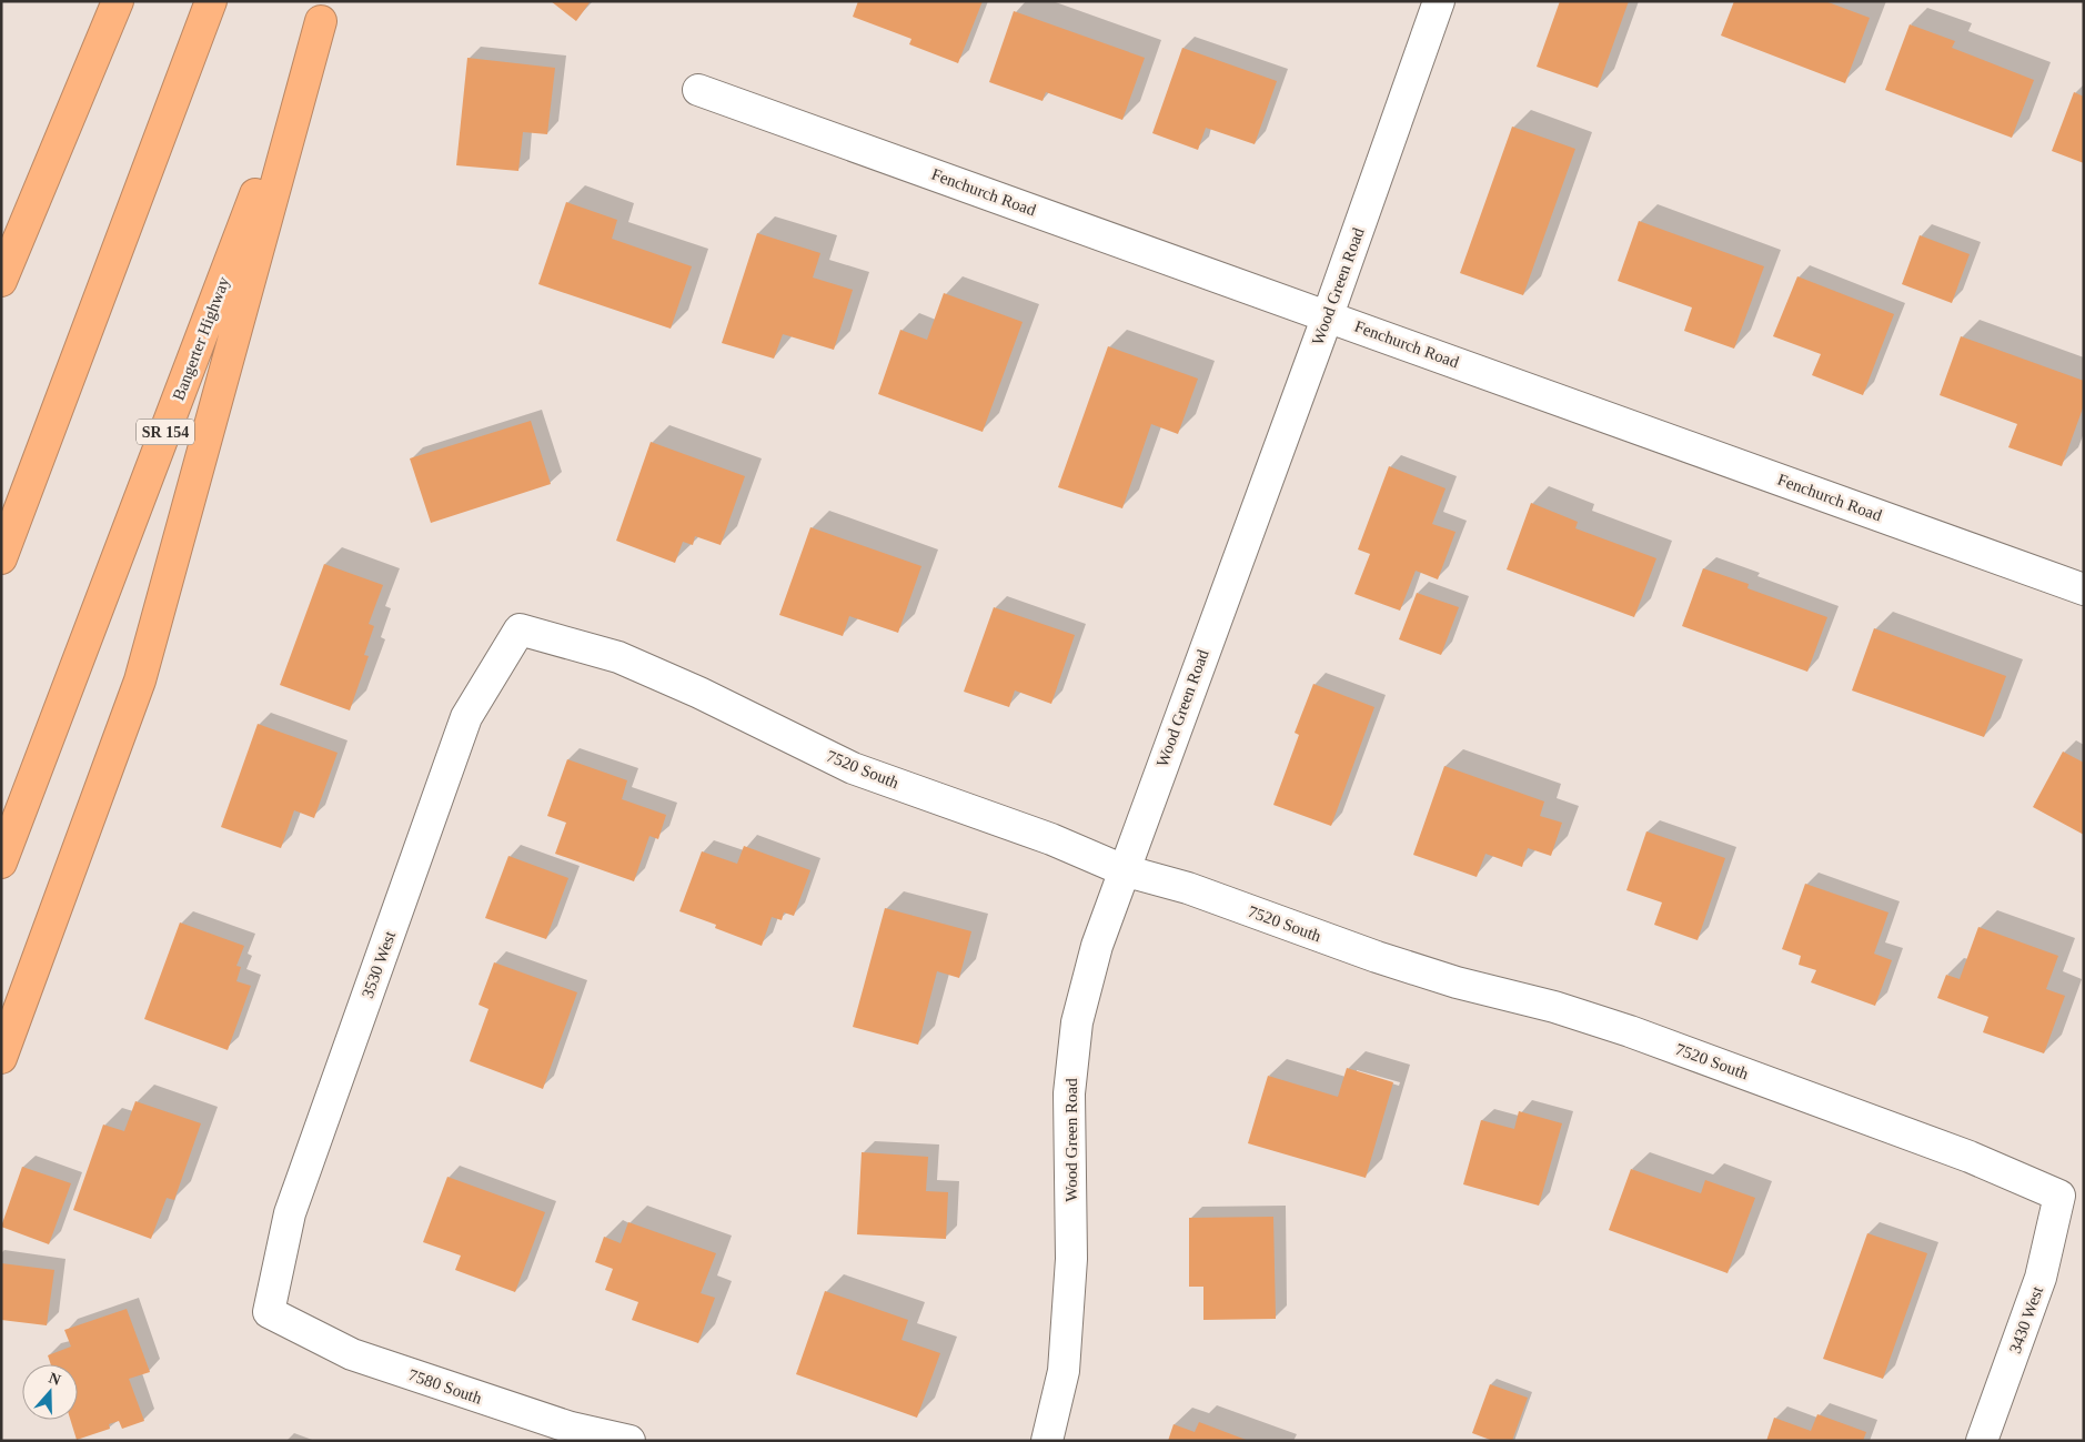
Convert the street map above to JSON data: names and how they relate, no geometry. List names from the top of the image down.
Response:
{
  "streets": {
    "highway": ["Bangerter Highway", "SR 154"],
    "street": [
      "Fenchurch Road",
      "Wood Green Road",
      "7520 South",
      "3530 West",
      "3430 West",
      "7580 South"
    ]
  },
  "crossings": [
    ["Fenchurch Road", "Wood Green Road"],
    ["Wood Green Road", "7520 South"],
    ["7520 South", "3530 West"],
    ["7520 South", "3430 West"],
    ["3530 West", "7580 South"]
  ],
  "north": "top"
}
